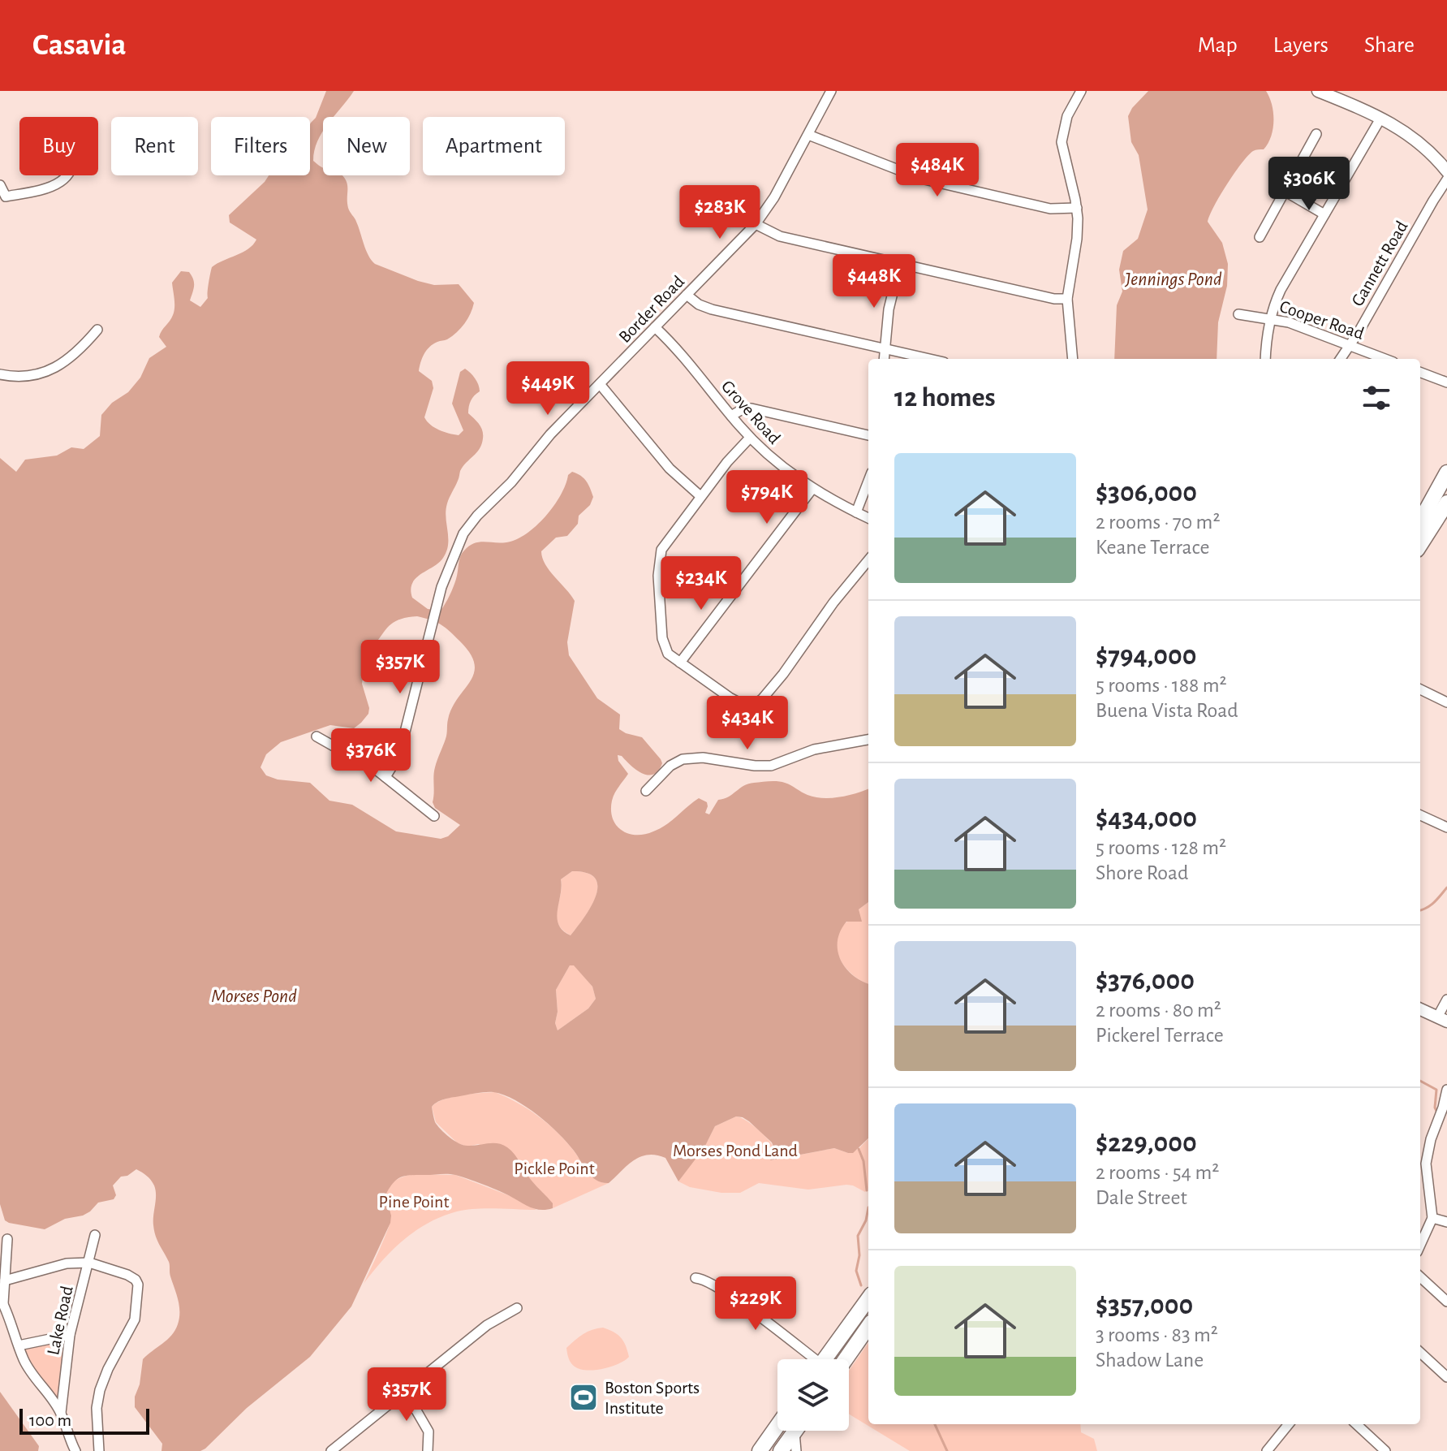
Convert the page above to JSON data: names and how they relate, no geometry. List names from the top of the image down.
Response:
{
  "streets": {
    "street": [
      "Gannett Road",
      "Border Road",
      "Cooper Road",
      "Grove Road",
      "Lake Road"
    ]
  },
  "crossings": [
    ["Gannett Road", "Cooper Road"],
    ["Border Road", "Grove Road"]
  ],
  "water": ["Jennings Pond", "Morses Pond"],
  "parks": ["Morses Pond Land", "Pickle Point", "Pine Point"],
  "places": {
    "sports": ["Boston Sports Institute"]
  },
  "scale_bar": "100 m",
  "page": {
    "header": "Casavia",
    "nav": ["Map", "Layers", "Share"],
    "chip": [
      "Buy",
      "Rent",
      "Filters",
      "New",
      "Apartment"
    ],
    "price": [
      "$484K",
      "$306K",
      "$283K",
      "$448K",
      "$449K",
      "$794K",
      "$234K",
      "$357K",
      "$434K",
      "$376K",
      "$229K",
      "$357K"
    ],
    "heading": "12 homes",
    "list": [
      {
        "name": "$306,000",
        "note": "2 rooms · 70 m² · Keane Terrace"
      },
      {
        "name": "$794,000",
        "note": "5 rooms · 188 m² · Buena Vista Road"
      },
      {
        "name": "$434,000",
        "note": "5 rooms · 128 m² · Shore Road"
      },
      {
        "name": "$376,000",
        "note": "2 rooms · 80 m² · Pickerel Terrace"
      },
      {
        "name": "$229,000",
        "note": "2 rooms · 54 m² · Dale Street"
      },
      {
        "name": "$357,000",
        "note": "3 rooms · 83 m² · Shadow Lane"
      }
    ],
    "scale": "100 m"
  }
}
